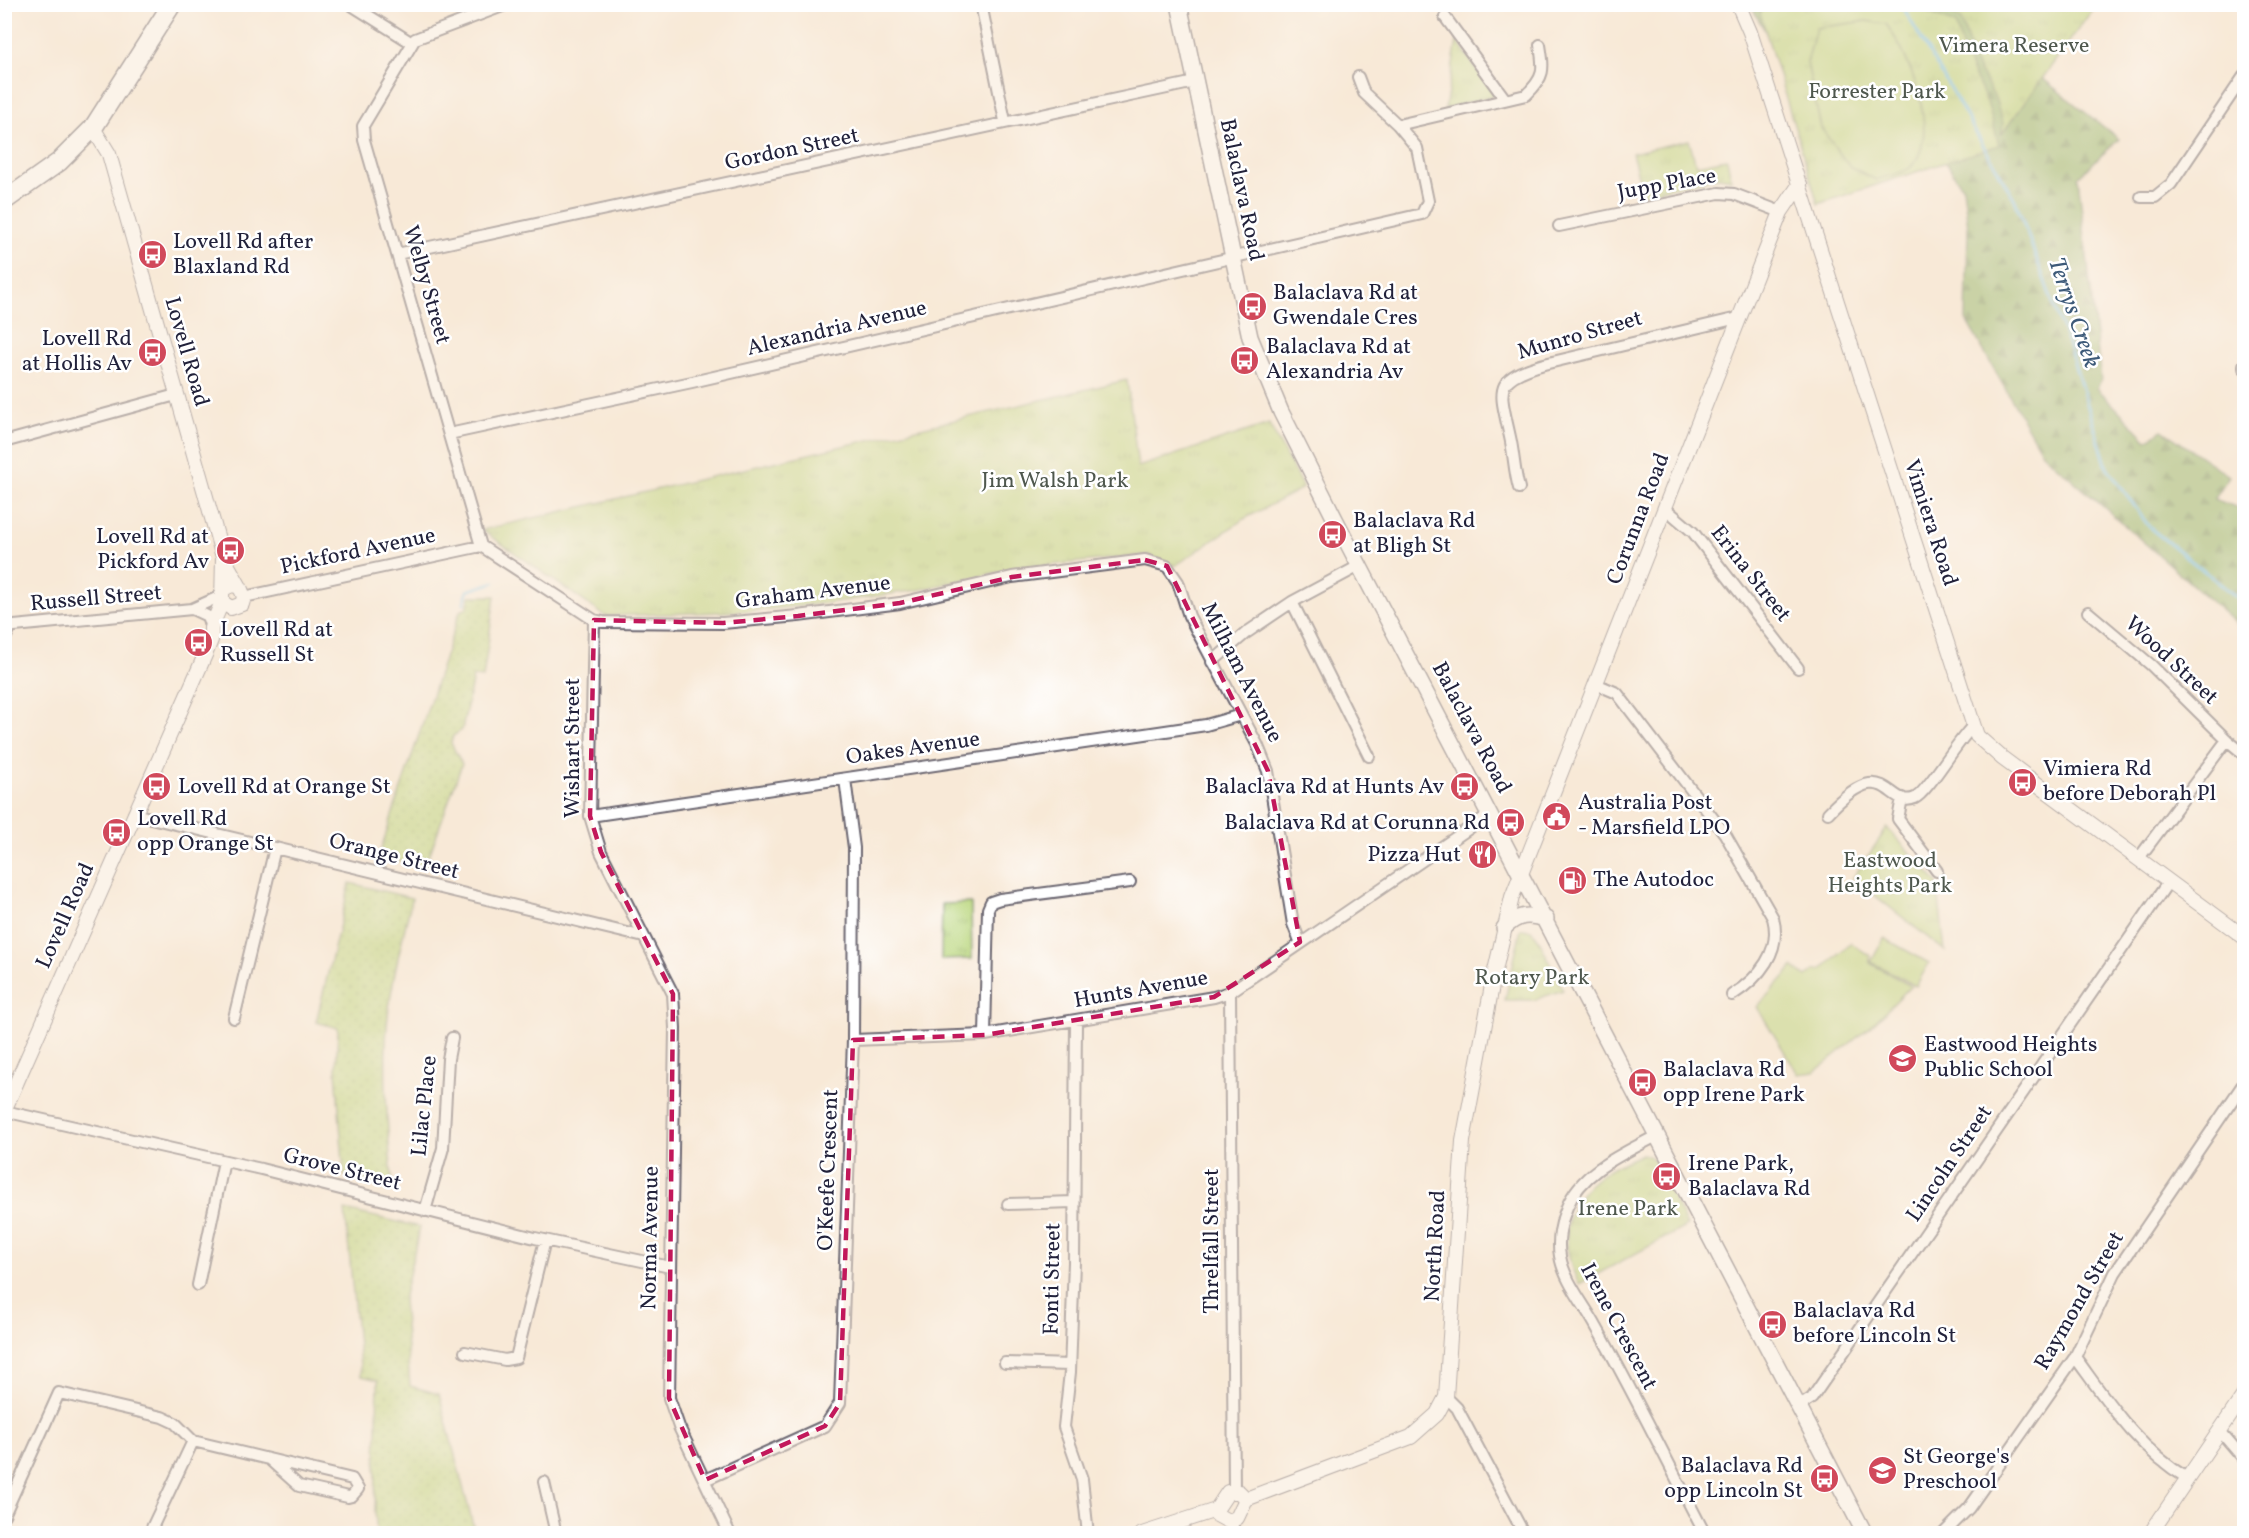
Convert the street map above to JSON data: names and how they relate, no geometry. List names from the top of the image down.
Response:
{
  "streets": {
    "main road": ["Balaclava Road"],
    "street": [
      "Gordon Street",
      "Jupp Place",
      "Welby Street",
      "Alexandria Avenue",
      "Munro Street",
      "Lovell Road",
      "Corunna Road",
      "Vimiera Road",
      "Pickford Avenue",
      "Erina Street",
      "Graham Avenue",
      "Russell Street",
      "Wood Street",
      "Milham Avenue",
      "Wishart Street",
      "Oakes Avenue",
      "Orange Street",
      "Hunts Avenue",
      "Lilac Place",
      "Lincoln Street",
      "Grove Street",
      "O'Keefe Crescent",
      "Norma Avenue",
      "Threlfall Street",
      "North Road",
      "Fonti Street",
      "Raymond Street",
      "Irene Crescent"
    ]
  },
  "crossings": [
    ["Gordon Street", "Balaclava Road"],
    ["Gordon Street", "Welby Street"],
    ["Jupp Place", "Corunna Road"],
    ["Balaclava Road", "Alexandria Avenue"],
    ["Balaclava Road", "Corunna Road"],
    ["Balaclava Road", "Hunts Avenue"],
    ["Balaclava Road", "Lincoln Street"],
    ["Balaclava Road", "North Road"],
    ["Balaclava Road", "Irene Crescent"],
    ["Welby Street", "Alexandria Avenue"],
    ["Welby Street", "Pickford Avenue"],
    ["Munro Street", "Corunna Road"],
    ["Lovell Road", "Pickford Avenue"],
    ["Lovell Road", "Russell Street"],
    ["Lovell Road", "Orange Street"],
    ["Lovell Road", "Grove Street"],
    ["Corunna Road", "Vimiera Road"],
    ["Corunna Road", "Erina Street"],
    ["Corunna Road", "North Road"],
    ["Vimiera Road", "Lincoln Street"],
    ["Graham Avenue", "Milham Avenue"],
    ["Graham Avenue", "Wishart Street"],
    ["Milham Avenue", "Oakes Avenue"],
    ["Milham Avenue", "Hunts Avenue"],
    ["Wishart Street", "Oakes Avenue"],
    ["Wishart Street", "Orange Street"],
    ["Wishart Street", "Norma Avenue"],
    ["Oakes Avenue", "O'Keefe Crescent"],
    ["Orange Street", "Norma Avenue"],
    ["Hunts Avenue", "O'Keefe Crescent"],
    ["Hunts Avenue", "Threlfall Street"],
    ["Hunts Avenue", "Fonti Street"],
    ["Lilac Place", "Grove Street"],
    ["Grove Street", "Norma Avenue"],
    ["O'Keefe Crescent", "Norma Avenue"]
  ],
  "water": ["Terrys Creek"],
  "parks": [
    "Vimera Reserve",
    "Forrester Park",
    "Jim Walsh Park",
    "Eastwood Heights Park",
    "Rotary Park",
    "Irene Park"
  ],
  "places": {
    "bus stop": [
      "Lovell Rd after Blaxland Rd",
      "Balaclava Rd at Gwendale Cres",
      "Lovell Rd at Hollis Av",
      "Balaclava Rd at Alexandria Av",
      "Balaclava Rd at Bligh St",
      "Lovell Rd at Pickford Av",
      "Lovell Rd at Russell St",
      "Vimiera Rd before Deborah Pl",
      "Lovell Rd at Orange St",
      "Balaclava Rd at Hunts Av",
      "Balaclava Rd at Corunna Rd",
      "Lovell Rd opp Orange St",
      "Balaclava Rd opp Irene Park",
      "Irene Park, Balaclava Rd",
      "Balaclava Rd before Lincoln St",
      "Balaclava Rd opp Lincoln St"
    ],
    "public building": ["Australia Post - Marsfield LPO"],
    "restaurant": ["Pizza Hut"],
    "fuel station": ["The Autodoc"],
    "school or university": ["Eastwood Heights Public School", "St George's Preschool"]
  }
}
